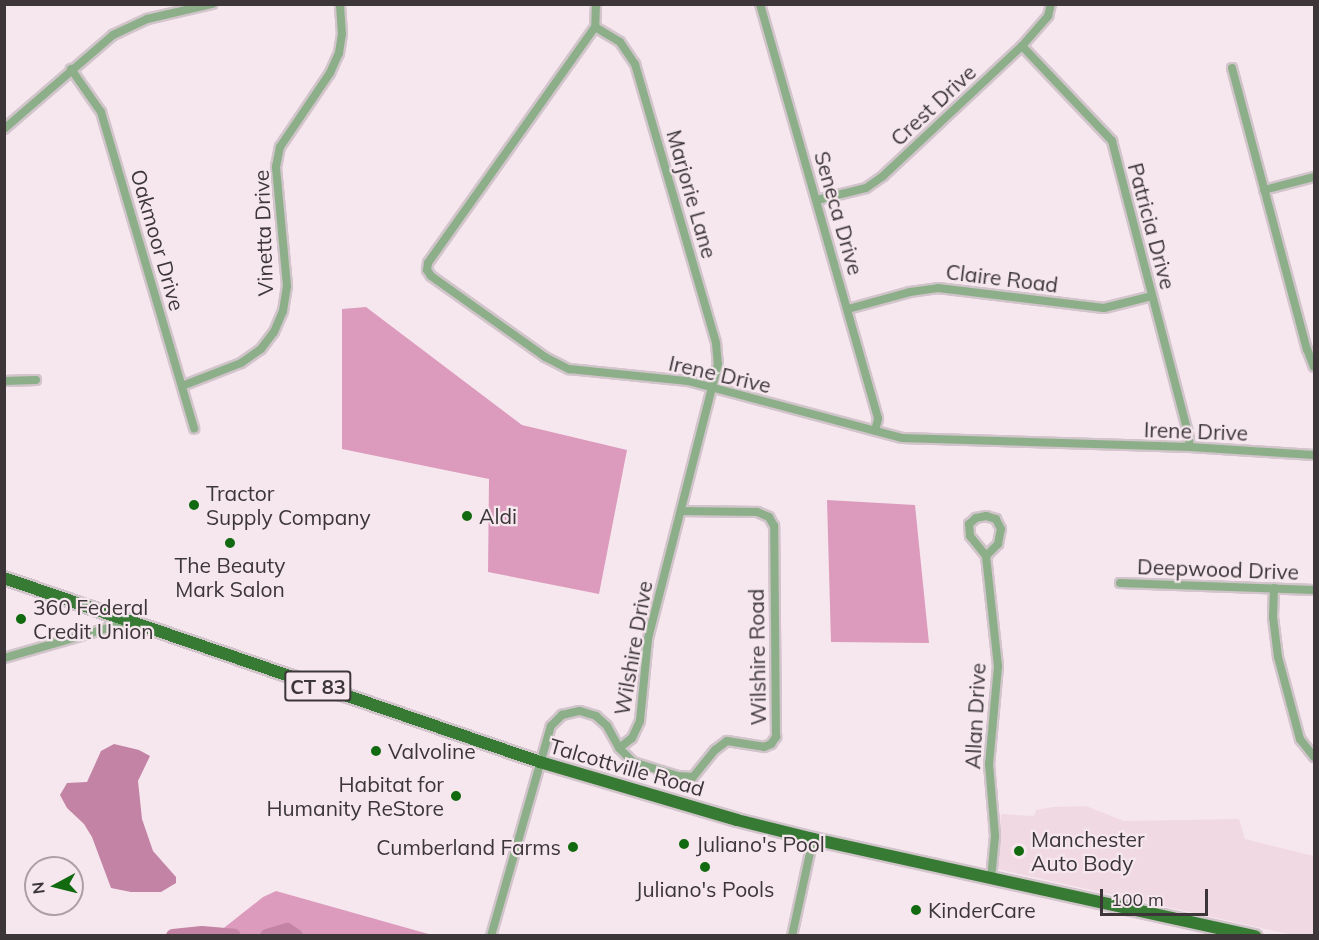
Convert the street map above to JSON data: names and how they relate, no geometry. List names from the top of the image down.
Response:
{
  "streets": {
    "main road": ["CT 83", "Talcottville Road"],
    "street": [
      "Crest Drive",
      "Marjorie Lane",
      "Seneca Drive",
      "Patricia Drive",
      "Vinetta Drive",
      "Oakmoor Drive",
      "Claire Road",
      "Irene Drive",
      "Deepwood Drive",
      "Wilshire Drive",
      "Wilshire Road",
      "Allan Drive"
    ]
  },
  "crossings": [
    ["Crest Drive", "Seneca Drive"],
    ["Crest Drive", "Patricia Drive"],
    ["Marjorie Lane", "Irene Drive"],
    ["Marjorie Lane", "Wilshire Drive"],
    ["Seneca Drive", "Claire Road"],
    ["Seneca Drive", "Irene Drive"],
    ["Patricia Drive", "Claire Road"],
    ["Patricia Drive", "Irene Drive"],
    ["Vinetta Drive", "Oakmoor Drive"],
    ["Irene Drive", "Wilshire Drive"],
    ["Wilshire Drive", "Wilshire Road"],
    ["Wilshire Drive", "Talcottville Road"],
    ["Allan Drive", "Talcottville Road"]
  ],
  "places": [
    "Tractor Supply Company",
    "Aldi",
    "The Beauty Mark Salon",
    "360 Federal Credit Union",
    "Valvoline",
    "Habitat for Humanity ReStore",
    "Juliano's Pool",
    "Cumberland Farms",
    "Manchester Auto Body",
    "Juliano's Pools",
    "KinderCare"
  ],
  "scale_bar": "100 m",
  "north": "left"
}
